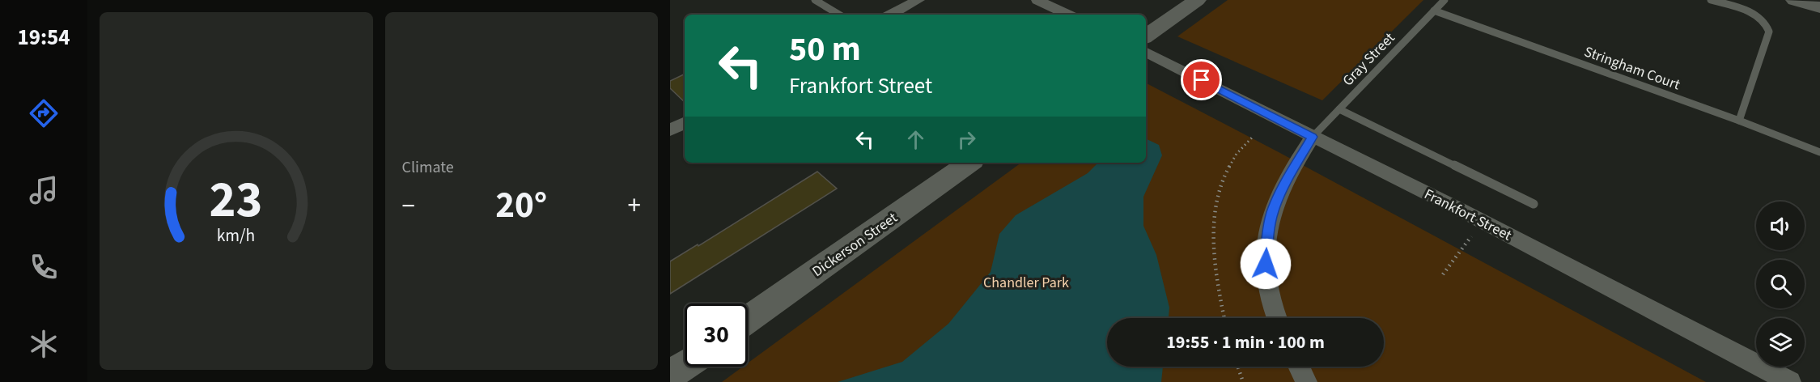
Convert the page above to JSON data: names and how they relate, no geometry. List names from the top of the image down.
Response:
{
  "streets": {
    "street": ["Frankfort Street", "Dickerson Street"],
    "lane": ["Gray Street", "Stringham Court"]
  },
  "crossings": [
    ["Gray Street", "Stringham Court"],
    ["Gray Street", "Frankfort Street"]
  ],
  "parks": ["Chandler Park"],
  "page": {
    "tabs": "19:54",
    "tile": "Climate",
    "turn": ["50 m", "Frankfort Street"],
    "heat": ["−", "20°", "+"],
    "limit": "30",
    "trip": "19:55 · 1 min · 100 m",
    "gauge": ["23", "km/h"]
  }
}
